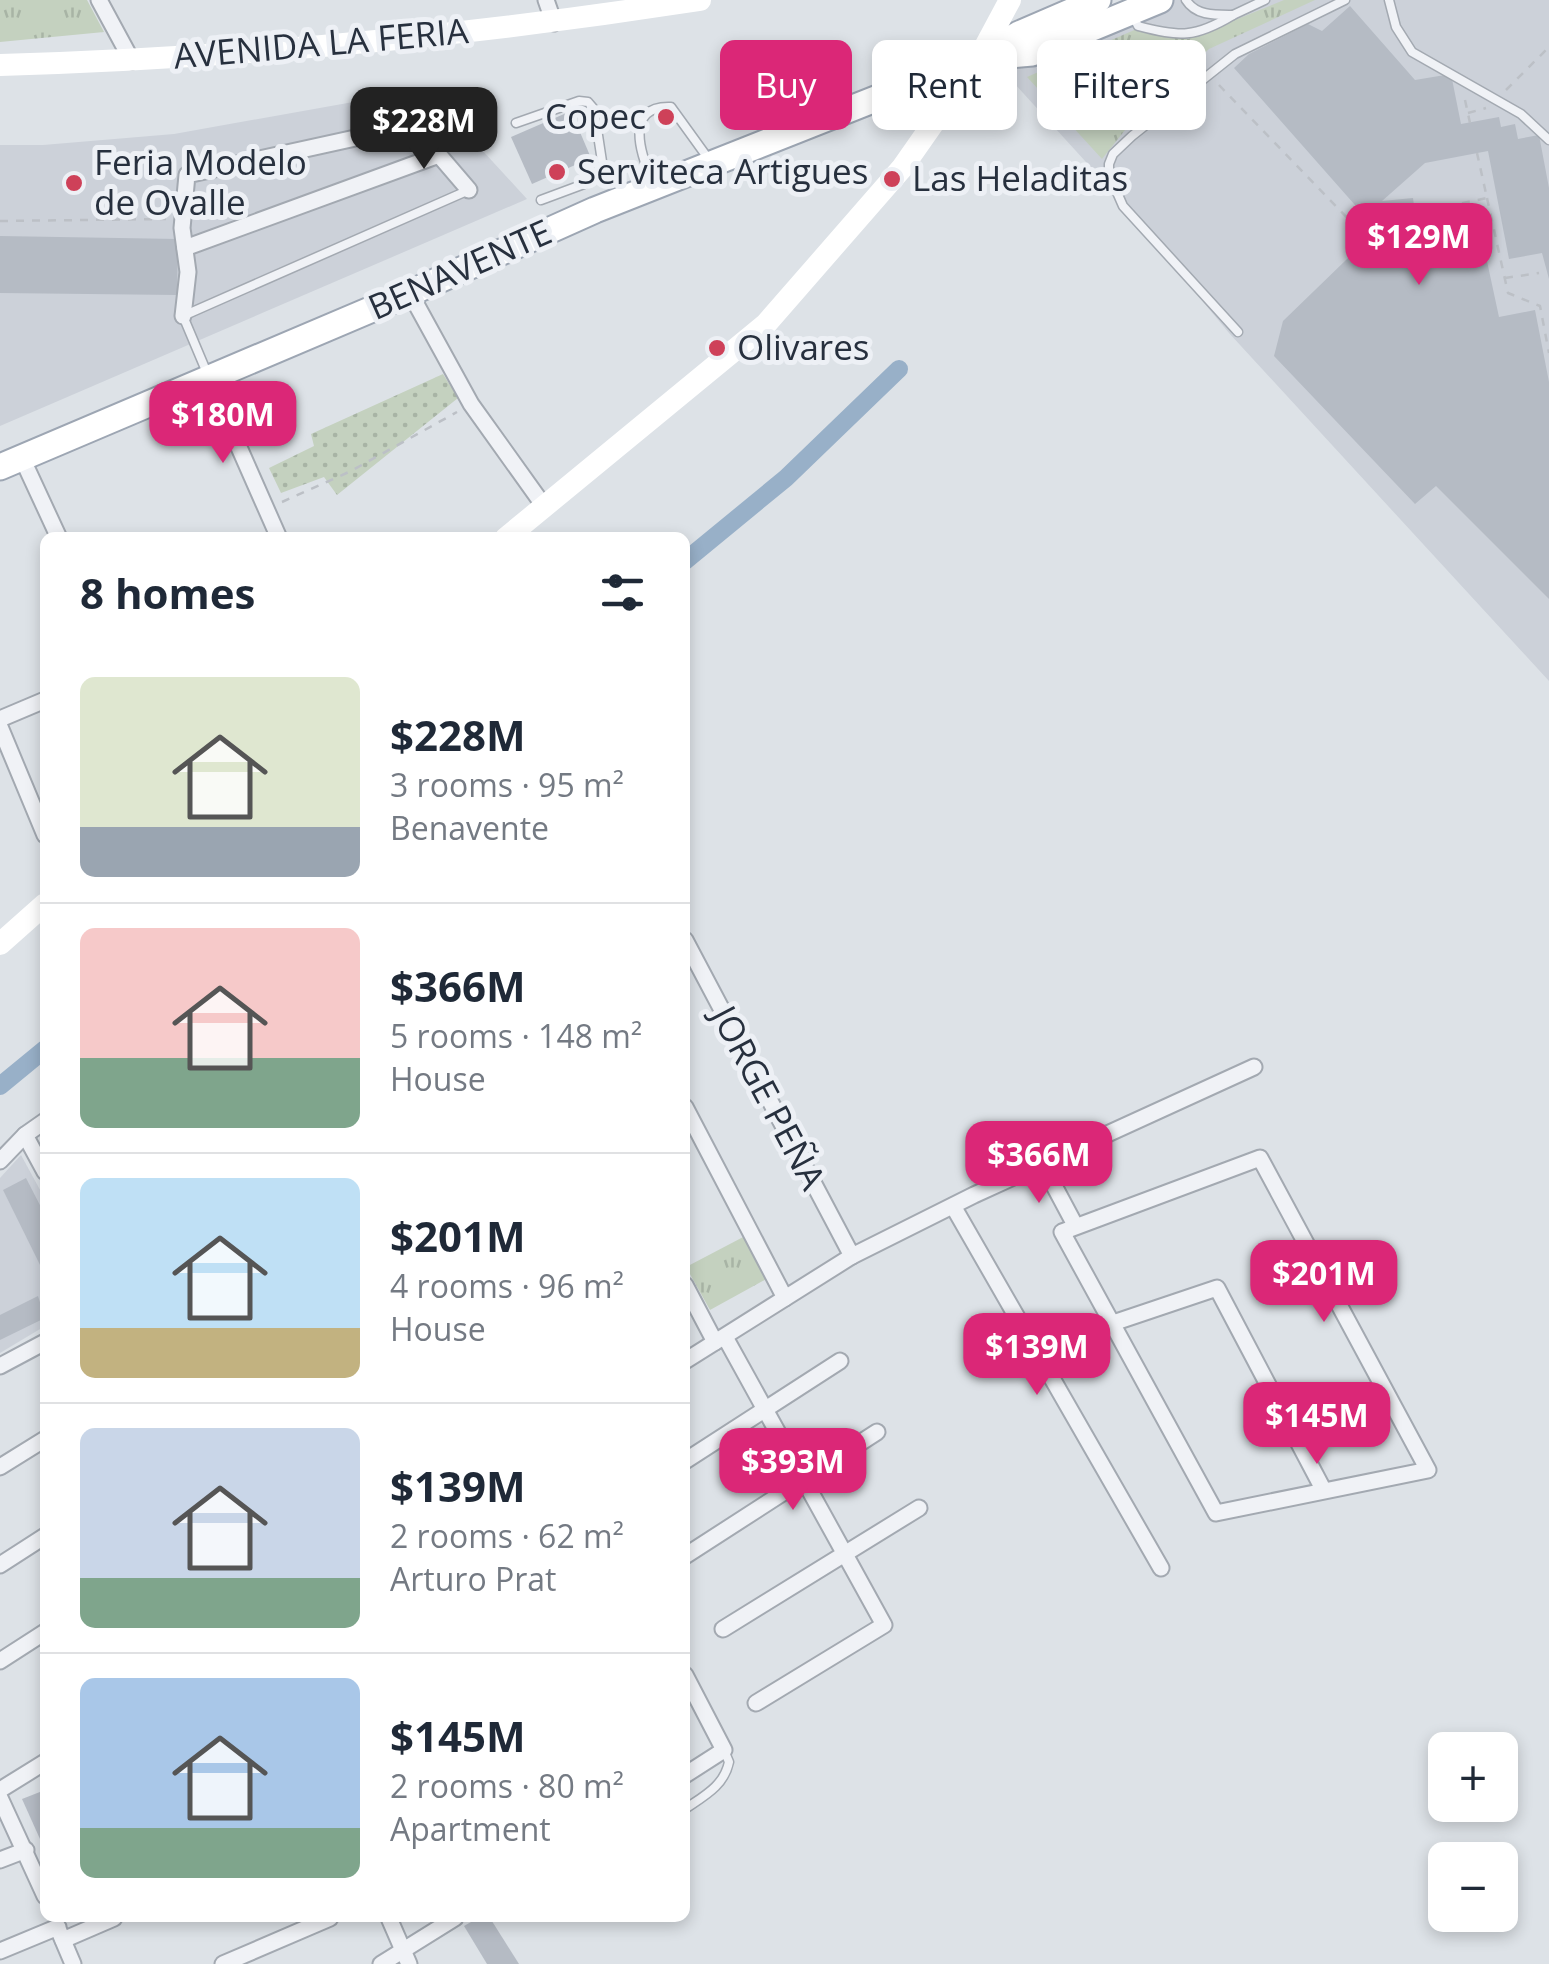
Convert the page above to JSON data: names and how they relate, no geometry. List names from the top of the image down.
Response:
{
  "streets": {
    "main road": ["AVENIDA LA FERIA", "BENAVENTE"],
    "street": ["JORGE PEÑA"]
  },
  "places": [
    "Copec",
    "Serviteca Artigues",
    "Las Heladitas",
    "Feria Modelo de Ovalle",
    "Olivares"
  ],
  "page": {
    "chip": ["Buy", "Rent", "Filters"],
    "price": [
      "$228M",
      "$129M",
      "$180M",
      "$366M",
      "$201M",
      "$139M",
      "$145M",
      "$393M"
    ],
    "heading": "8 homes",
    "list": [
      {
        "name": "$228M",
        "note": "3 rooms · 95 m² · Benavente"
      },
      {
        "name": "$366M",
        "note": "5 rooms · 148 m² · House"
      },
      {
        "name": "$201M",
        "note": "4 rooms · 96 m² · House"
      },
      {
        "name": "$139M",
        "note": "2 rooms · 62 m² · Arturo Prat"
      },
      {
        "name": "$145M",
        "note": "2 rooms · 80 m² · Apartment"
      }
    ],
    "map_buttons": ["+", "−"]
  }
}
